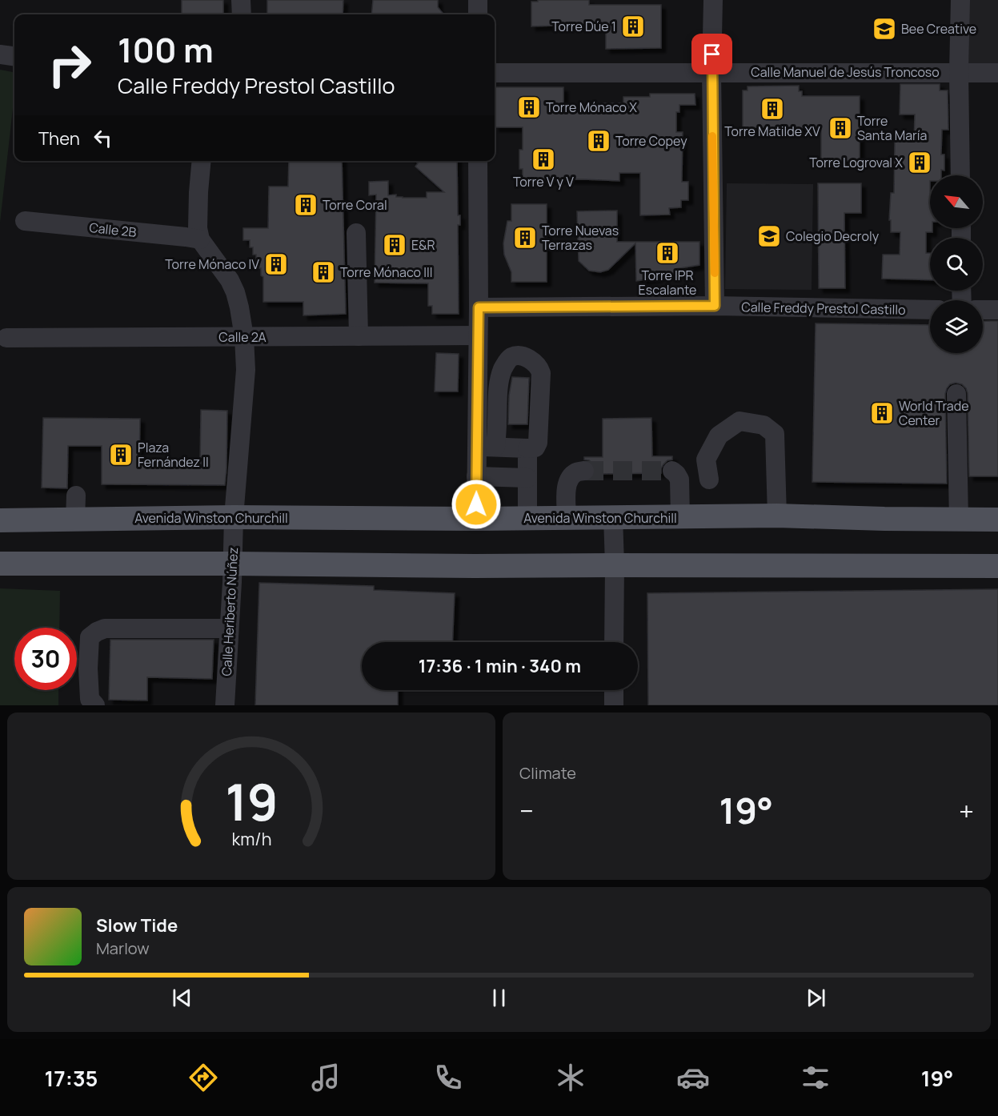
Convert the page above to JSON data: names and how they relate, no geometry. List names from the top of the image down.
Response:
{
  "streets": {
    "main road": ["Avenida Winston Churchill"],
    "street": [
      "Calle Manuel de Jesús Troncoso",
      "Calle 2B",
      "Calle Freddy Prestol Castillo",
      "Calle 2A",
      "Calle Heriberto Núñez"
    ]
  },
  "crossings": [
    ["Calle 2B", "Calle Heriberto Núñez"],
    ["Calle 2A", "Calle Heriberto Núñez"],
    ["Avenida Winston Churchill", "Calle Heriberto Núñez"]
  ],
  "places": {
    "building": [
      "Torre Dúe 1",
      "Torre Mónaco X",
      "Torre Matilde XV",
      "Torre Santa María",
      "Torre Copey",
      "Torre V y V",
      "Torre Logroval X",
      "Torre Coral",
      "Torre Nuevas Terrazas",
      "E&R",
      "Torre IPR Escalante",
      "Torre Mónaco IV",
      "Torre Mónaco III",
      "World Trade Center",
      "Plaza Fernández II"
    ],
    "school or university": ["Bee Creative", "Colegio Decroly"]
  },
  "north": "top left",
  "page": {
    "turn": ["100 m", "Calle Freddy Prestol Castillo"],
    "then": "Then",
    "limit": "30",
    "trip": "17:36 · 1 min · 340 m",
    "tile": "Climate",
    "heat": ["−", "19°", "+"],
    "song": ["Slow Tide", "Marlow"],
    "tabs": ["17:35", "19°"],
    "gauge": ["19", "km/h"]
  }
}
